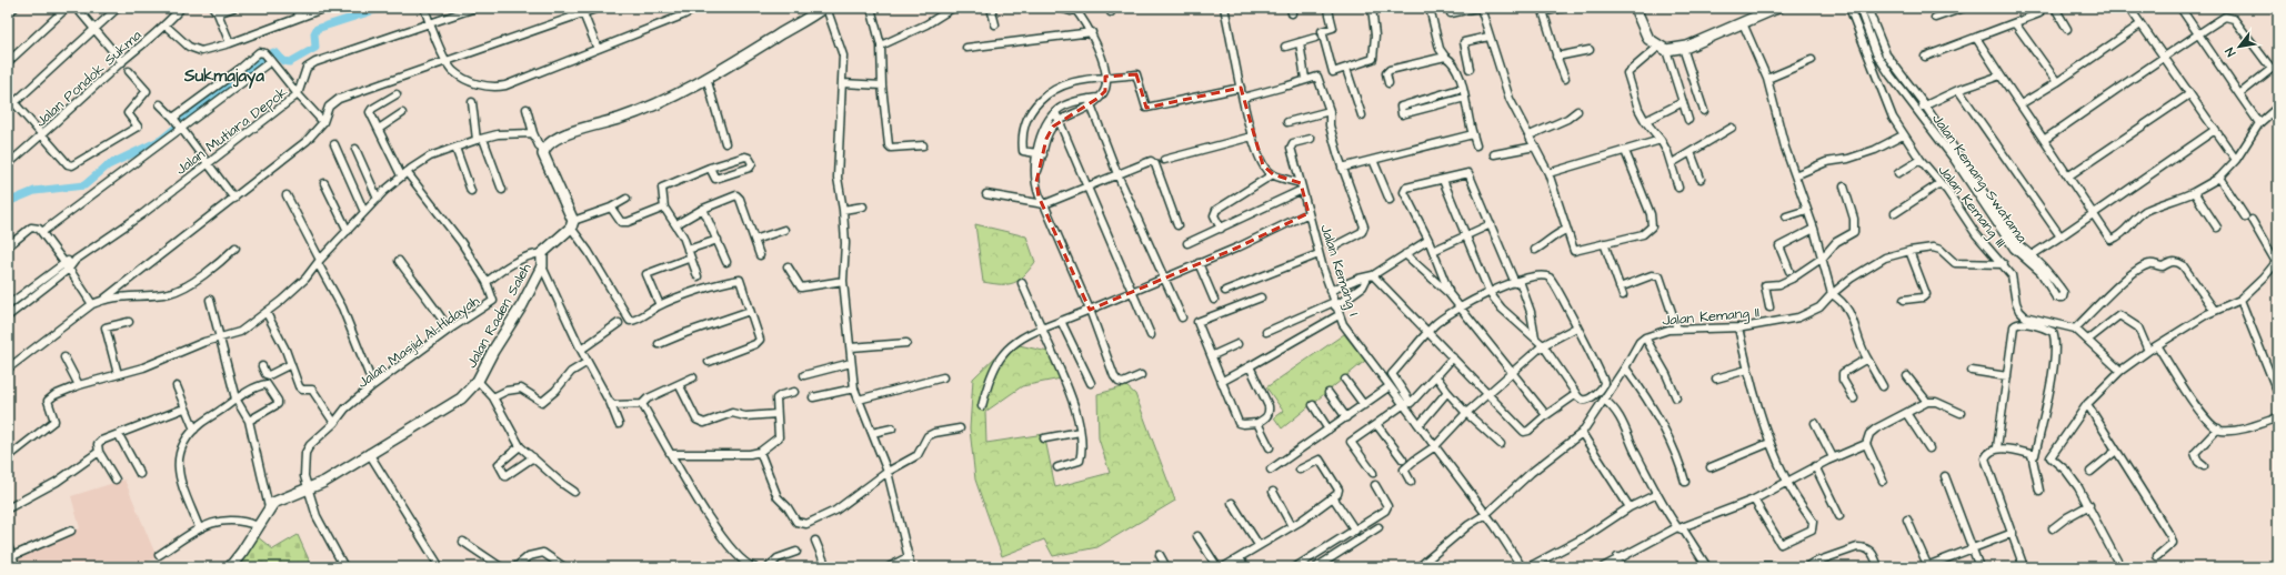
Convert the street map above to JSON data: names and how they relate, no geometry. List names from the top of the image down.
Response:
{
  "streets": {
    "street": [
      "Jalan Pondok Sukma",
      "Jalan Mutiara Depok",
      "Jalan Kemang Swatama",
      "Jalan Kemang III",
      "Jalan Kemang I",
      "Jalan Raden Saleh",
      "Jalan Kemang II",
      "Jalan Masjid Al-Hidayah"
    ]
  },
  "crossings": [
    ["Jalan Kemang III", "Jalan Kemang II"],
    ["Jalan Kemang I", "Jalan Kemang II"],
    ["Jalan Raden Saleh", "Jalan Masjid Al-Hidayah"]
  ],
  "districts": ["Sukmajaya"],
  "north": "bottom left"
}
